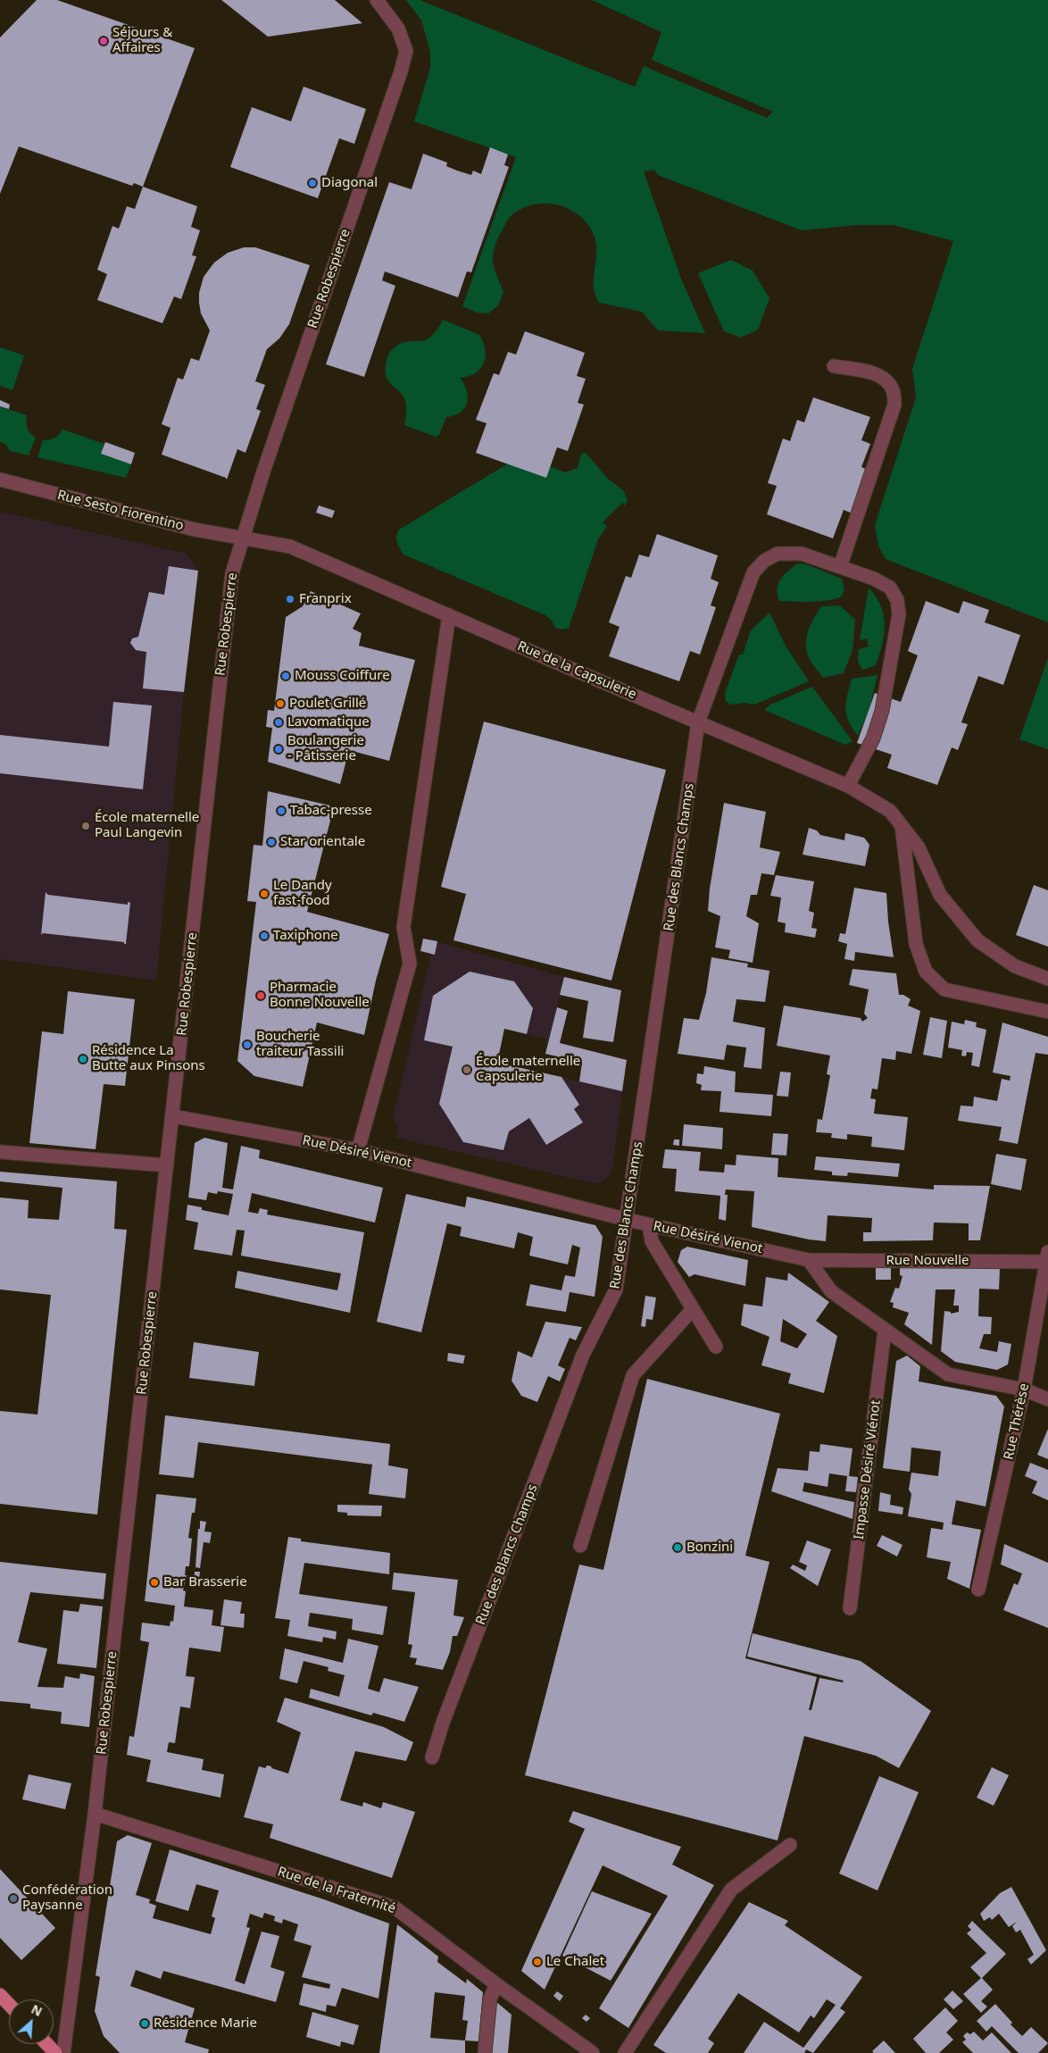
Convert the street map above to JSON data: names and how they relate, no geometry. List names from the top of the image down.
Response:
{
  "streets": {
    "street": [
      "Rue Robespierre",
      "Rue Sesto Fiorentino",
      "Rue de la Capsulerie",
      "Rue des Blancs Champs",
      "Rue Désiré Vienot",
      "Rue Nouvelle",
      "Rue Thérèse",
      "Impasse Désiré Viénot",
      "Rue de la Fraternité"
    ]
  },
  "crossings": [
    ["Rue Robespierre", "Rue Sesto Fiorentino"],
    ["Rue Robespierre", "Rue de la Capsulerie"],
    ["Rue Robespierre", "Rue Désiré Vienot"],
    ["Rue Robespierre", "Rue de la Fraternité"],
    ["Rue Sesto Fiorentino", "Rue de la Capsulerie"],
    ["Rue de la Capsulerie", "Rue des Blancs Champs"],
    ["Rue des Blancs Champs", "Rue Désiré Vienot"],
    ["Rue Désiré Vienot", "Rue Nouvelle"],
    ["Rue Nouvelle", "Rue Thérèse"]
  ],
  "places": [
    "Séjours & Affaires",
    "Diagonal",
    "Franprix",
    "Mouss Coiffure",
    "Poulet Grillé",
    "Lavomatique",
    "Boulangerie - Pâtisserie",
    "Tabac-presse",
    "École maternelle Paul Langevin",
    "Star orientale",
    "Le Dandy fast-food",
    "Taxiphone",
    "Pharmacie Bonne Nouvelle",
    "Boucherie traiteur Tassili",
    "Résidence La Butte aux Pinsons",
    "École maternelle Capsulerie",
    "Bonzini",
    "Bar Brasserie",
    "Confédération Paysanne",
    "Le Chalet",
    "Résidence Marie"
  ],
  "north": "top right"
}
